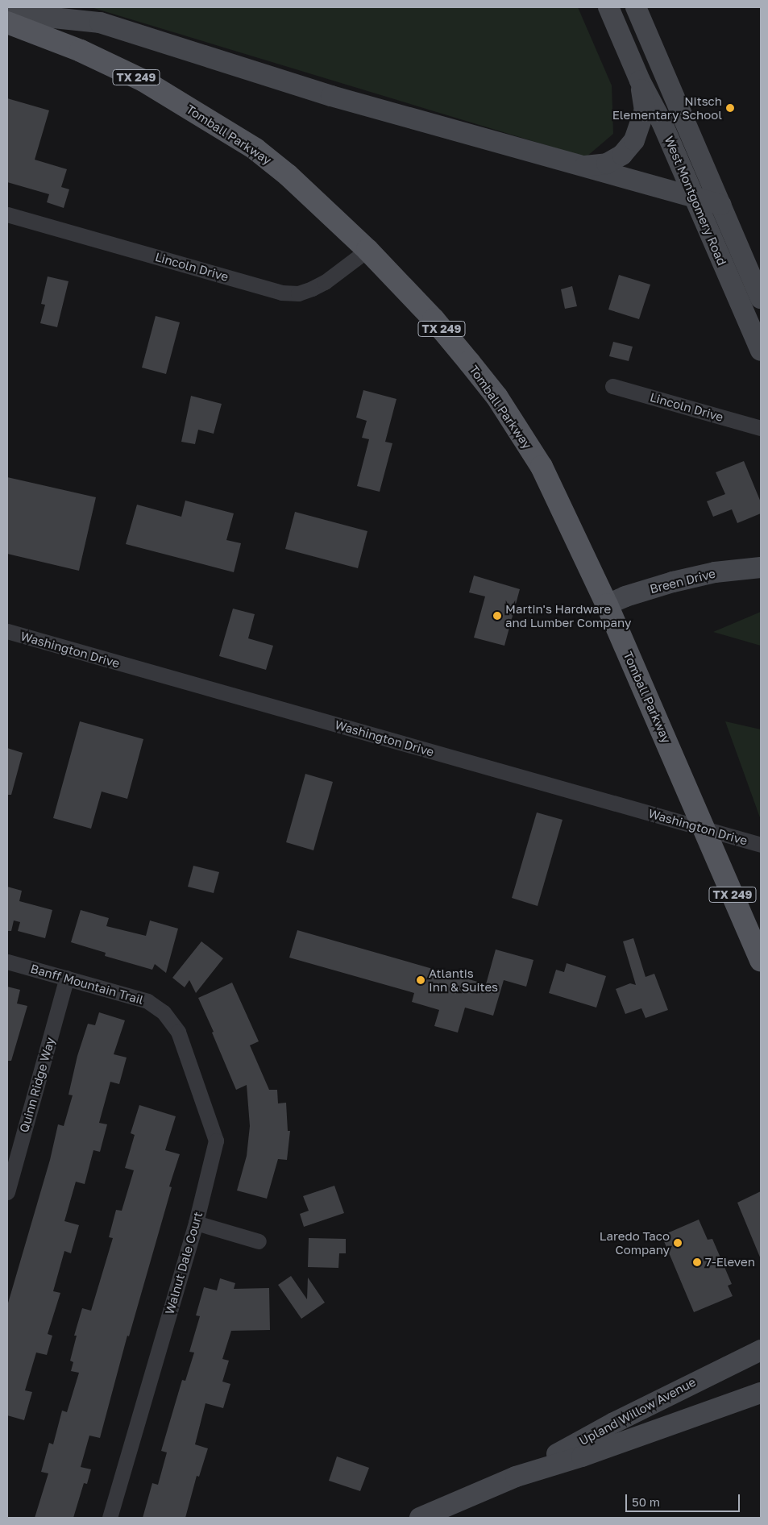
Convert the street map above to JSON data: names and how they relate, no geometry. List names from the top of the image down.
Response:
{
  "streets": {
    "main road": [
      "TX 249",
      "Tomball Parkway",
      "West Montgomery Road",
      "Breen Drive",
      "Upland Willow Avenue"
    ],
    "street": [
      "Lincoln Drive",
      "Washington Drive",
      "Banff Mountain Trail",
      "Quinn Ridge Way",
      "Walnut Dale Court"
    ]
  },
  "crossings": [
    ["Tomball Parkway", "Lincoln Drive"],
    ["Tomball Parkway", "Breen Drive"],
    ["Tomball Parkway", "Washington Drive"],
    ["Banff Mountain Trail", "Quinn Ridge Way"],
    ["Banff Mountain Trail", "Walnut Dale Court"]
  ],
  "places": [
    "Nitsch Elementary School",
    "Martin's Hardware and Lumber Company",
    "Atlantis Inn & Suites",
    "Laredo Taco Company",
    "7-Eleven"
  ],
  "scale_bar": "50 m"
}
